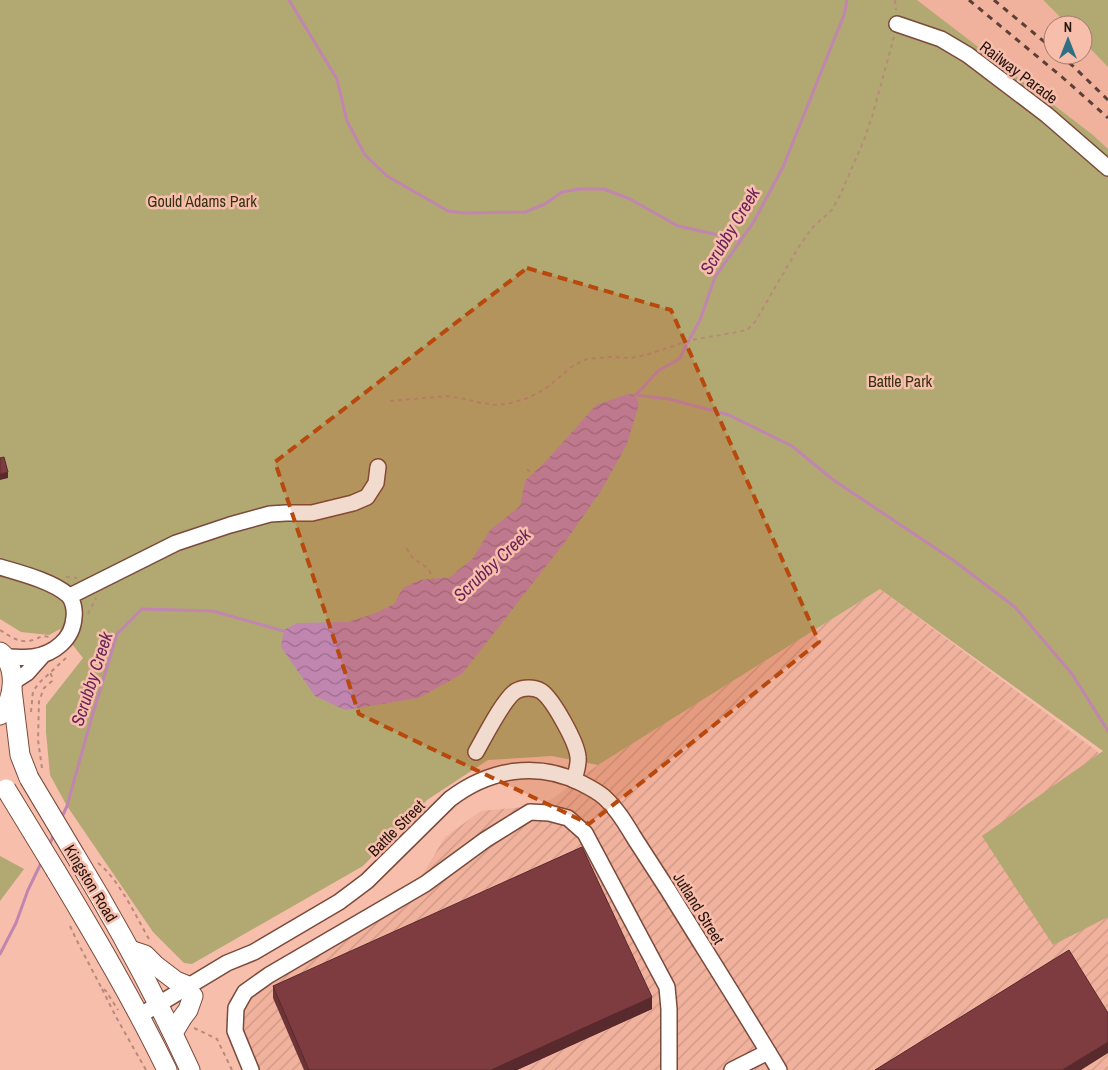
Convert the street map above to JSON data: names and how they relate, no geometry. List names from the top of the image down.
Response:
{
  "streets": {
    "main road": ["Kingston Road"],
    "street": ["Railway Parade", "Battle Street", "Jutland Street"]
  },
  "crossings": [
    ["Battle Street", "Kingston Road"],
    ["Battle Street", "Jutland Street"]
  ],
  "water": ["Scrubby Creek"],
  "parks": ["Gould Adams Park", "Battle Park"],
  "north": "top"
}
